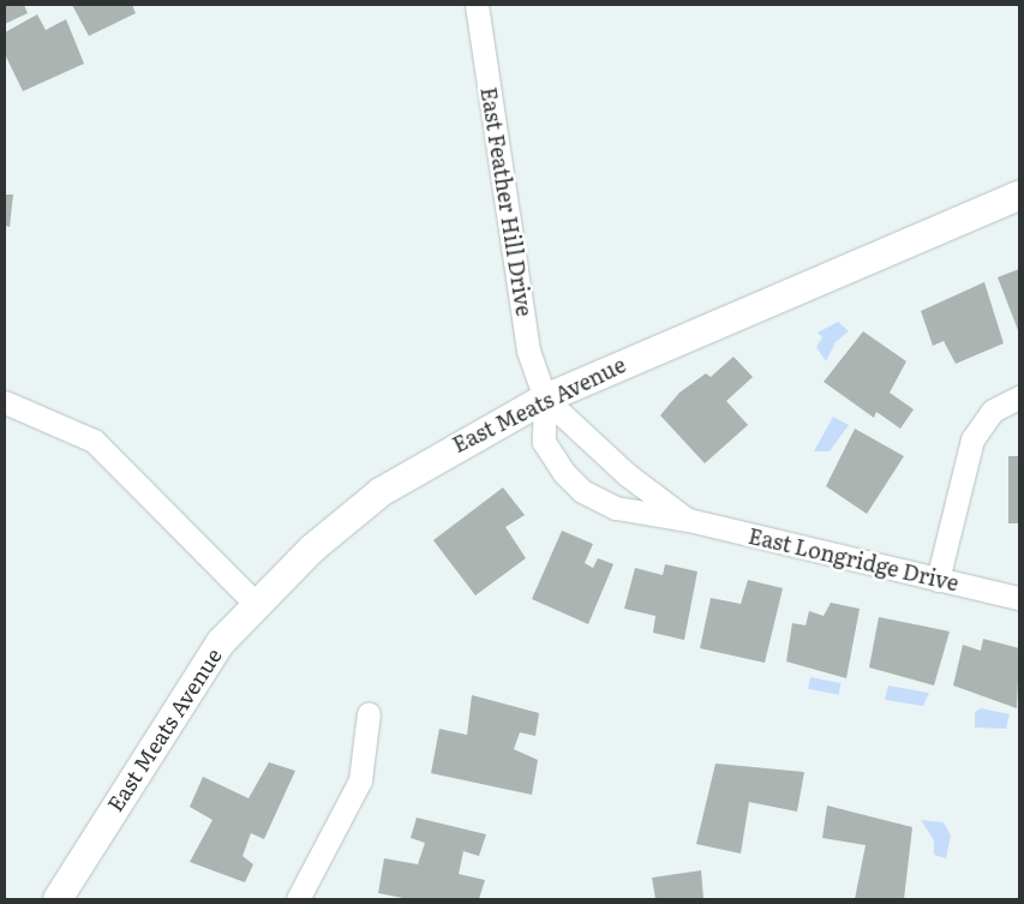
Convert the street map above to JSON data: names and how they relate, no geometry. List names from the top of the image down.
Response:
{
  "streets": {
    "street": ["East Feather Hill Drive", "East Meats Avenue", "East Longridge Drive"]
  },
  "crossings": [
    ["East Feather Hill Drive", "East Meats Avenue"],
    ["East Feather Hill Drive", "East Longridge Drive"],
    ["East Meats Avenue", "East Longridge Drive"]
  ]
}
